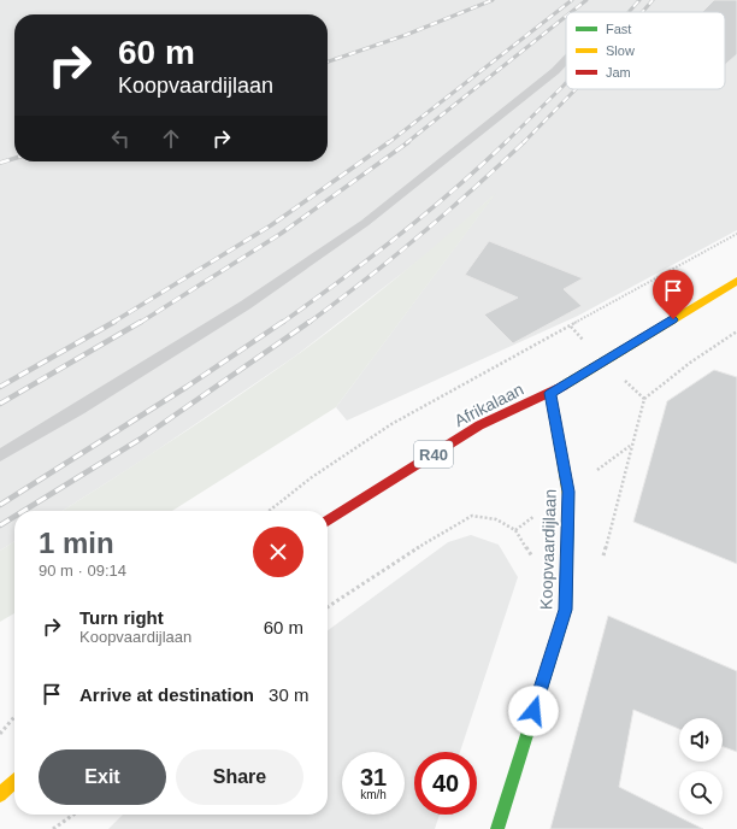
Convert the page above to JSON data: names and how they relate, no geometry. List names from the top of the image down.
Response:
{
  "streets": {
    "main road": ["Afrikalaan", "R40", "Koopvaardijlaan"]
  },
  "crossings": [
    ["Afrikalaan", "R40"],
    ["Afrikalaan", "Koopvaardijlaan"],
    ["R40", "Koopvaardijlaan"]
  ],
  "legend": ["Fast", "Slow", "Jam"],
  "page": {
    "turn": ["60 m", "Koopvaardijlaan"],
    "heading": ["1 min", "90 m · 09:14"],
    "list": [
      {
        "name": "Turn right",
        "note": "Koopvaardijlaan",
        "value": "60 m"
      },
      {
        "name": "Arrive at destination",
        "value": "30 m"
      }
    ],
    "buttons": ["Exit", "Share"],
    "speed": "31 km/h",
    "limit": "40"
  }
}
